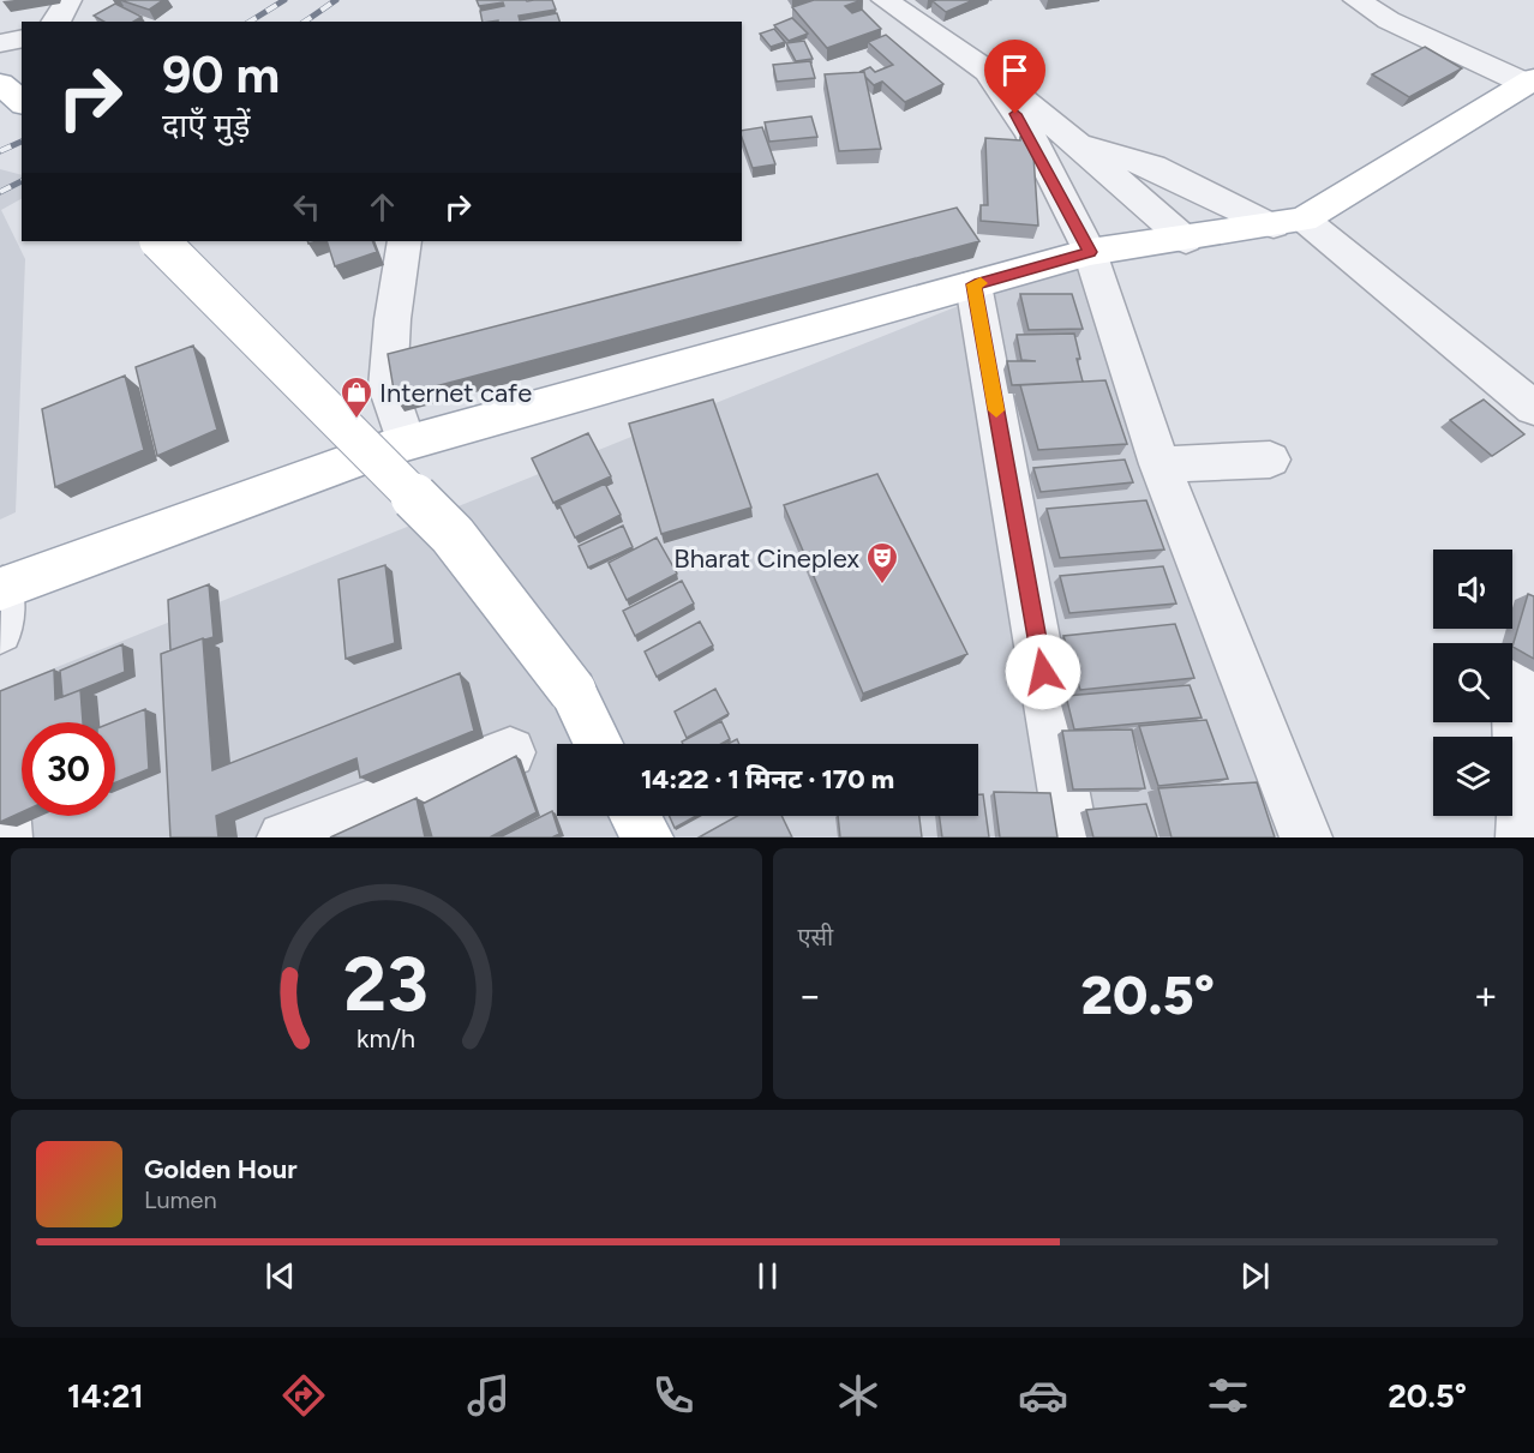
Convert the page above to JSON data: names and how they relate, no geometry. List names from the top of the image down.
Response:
{
  "places": {
    "shop": ["Internet cafe"],
    "theatre": ["Bharat Cineplex"]
  },
  "page": {
    "turn": ["90 m", "दाएँ मुड़ें"],
    "limit": "30",
    "trip": "14:22 · 1 मिनट · 170 m",
    "tile": "एसी",
    "heat": ["−", "20.5°", "+"],
    "song": ["Golden Hour", "Lumen"],
    "tabs": ["14:21", "20.5°"],
    "gauge": ["23", "km/h"]
  }
}
